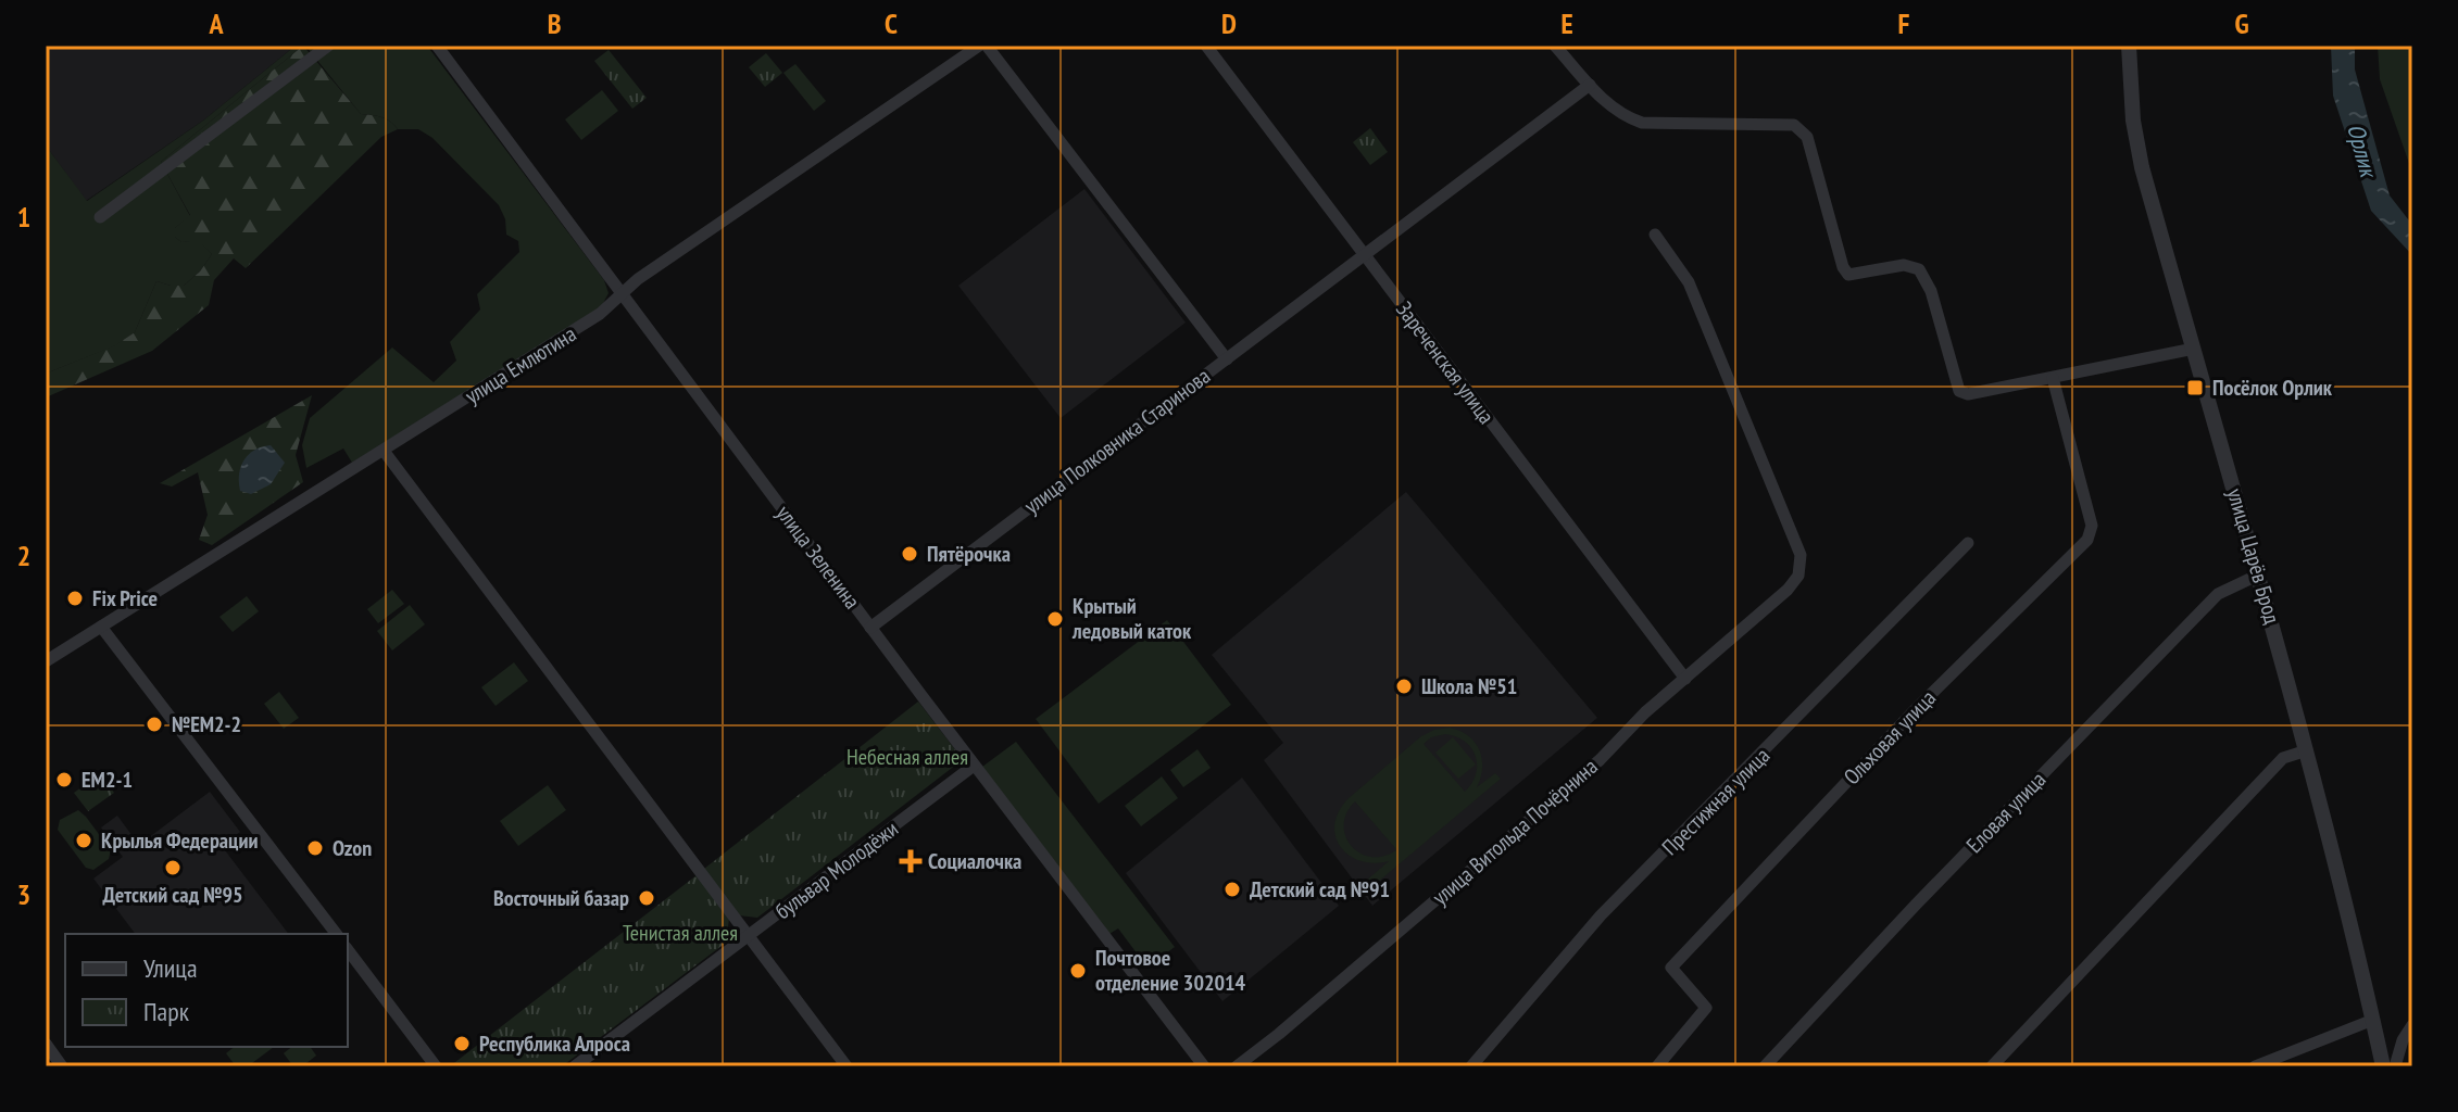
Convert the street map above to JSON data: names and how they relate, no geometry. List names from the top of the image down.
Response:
{
  "streets": {
    "street": [
      "Зареченская улица",
      "улица Емлютина",
      "улица Полковника Старинова",
      "улица Царёв Брод",
      "улица Зеленина",
      "Ольховая улица",
      "Престижная улица",
      "Еловая улица",
      "улица Витольда Почёрнина",
      "бульвар Молодёжи"
    ]
  },
  "crossings": [
    ["Зареченская улица", "улица Полковника Старинова"],
    ["Зареченская улица", "улица Витольда Почёрнина"],
    ["улица Емлютина", "улица Зеленина"],
    ["улица Полковника Старинова", "улица Зеленина"],
    ["улица Царёв Брод", "Еловая улица"],
    ["улица Зеленина", "бульвар Молодёжи"]
  ],
  "water": ["Орлик"],
  "parks": ["Небесная аллея", "Тенистая аллея"],
  "places": {
    "transit": ["Посёлок Орлик"],
    "other": [
      "Пятёрочка",
      "Fix Price",
      "Крытый ледовый каток",
      "Школа №51",
      "№ЕМ2-2",
      "ЕМ2-1",
      "Крылья Федерации",
      "Ozon",
      "Детский сад №95",
      "Детский сад №91",
      "Восточный базар",
      "Почтовое отделение 302014",
      "Республика Алроса"
    ],
    "health": ["Социалочка"]
  },
  "legend": ["Улица", "Парк"],
  "grid": {
    "columns": [
      "A",
      "B",
      "C",
      "D",
      "E",
      "F",
      "G"
    ],
    "rows": ["1", "2", "3"]
  }
}
